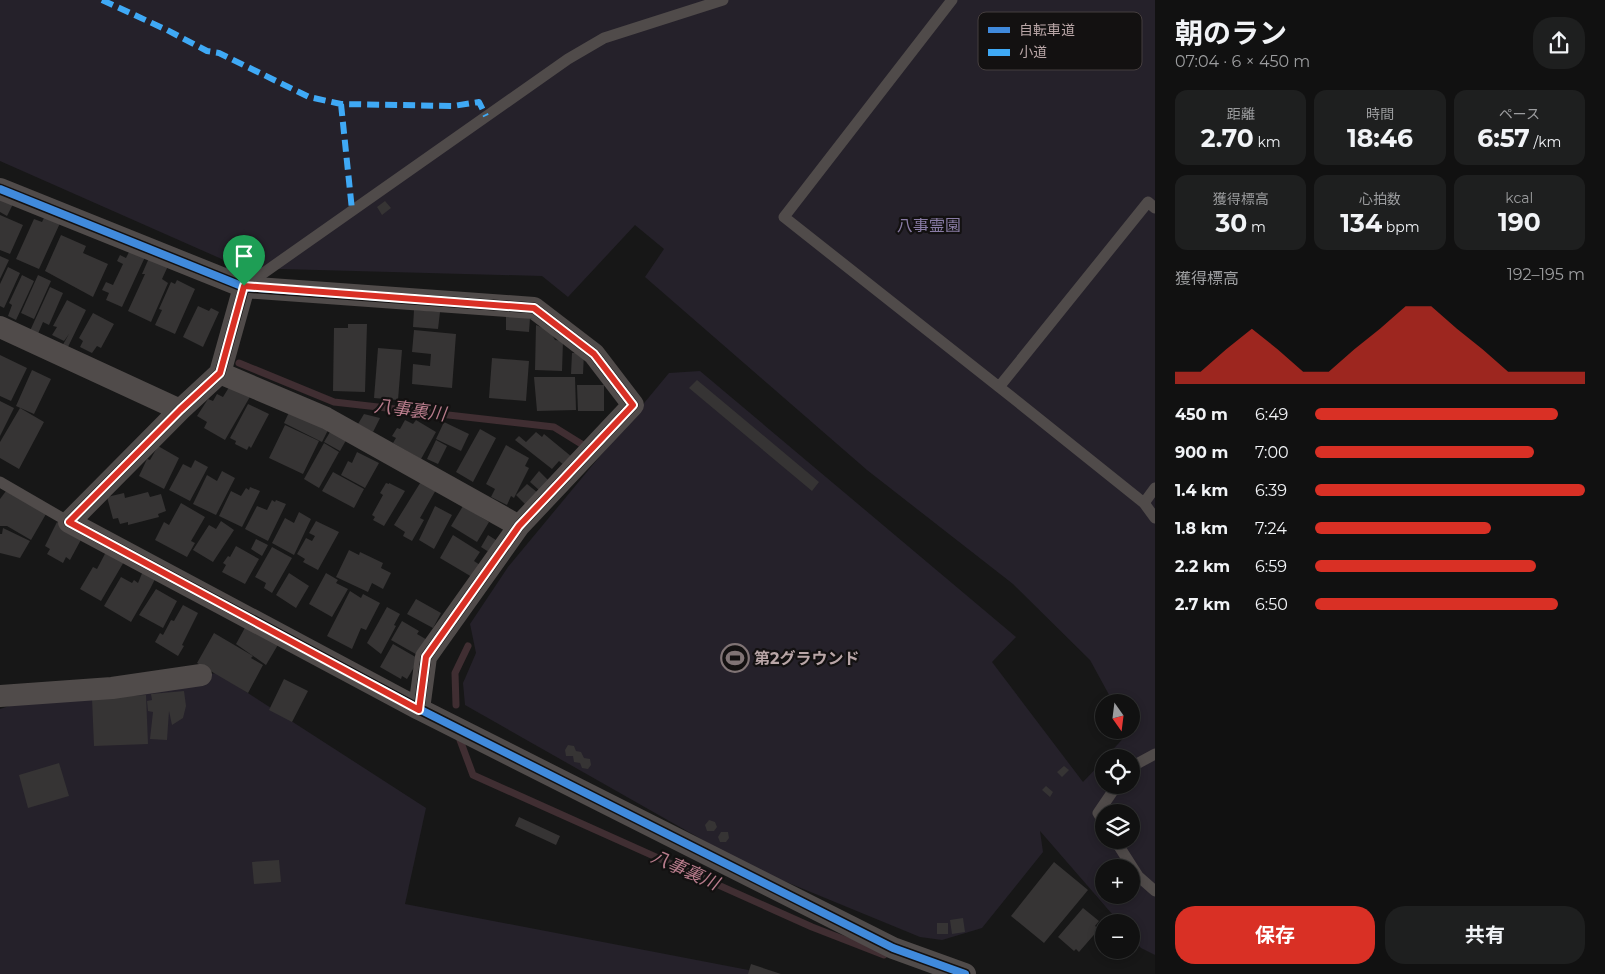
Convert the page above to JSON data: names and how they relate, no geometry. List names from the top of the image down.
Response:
{
  "water": ["八事裏川"],
  "parks": ["八事霊園"],
  "places": {
    "sports": ["第2グラウンド"]
  },
  "legend": ["自転車道", "小道"],
  "north": "bottom",
  "page": {
    "heading": ["朝のラン", "07:04 · 6 × 450 m"],
    "stats": [
      ["距離", "2.70 km"],
      ["時間", "18:46"],
      ["ペース", "6:57 /km"],
      ["獲得標高", "30 m"],
      ["心拍数", "134 bpm"],
      ["kcal", "190"]
    ],
    "chart": ["獲得標高", "192–195 m"],
    "list": [
      {
        "name": "450 m",
        "note": "6:49"
      },
      {
        "name": "900 m",
        "note": "7:00"
      },
      {
        "name": "1.4 km",
        "note": "6:39"
      },
      {
        "name": "1.8 km",
        "note": "7:24"
      },
      {
        "name": "2.2 km",
        "note": "6:59"
      },
      {
        "name": "2.7 km",
        "note": "6:50"
      }
    ],
    "map_buttons": ["+", "−"],
    "buttons": ["保存", "共有"]
  }
}
